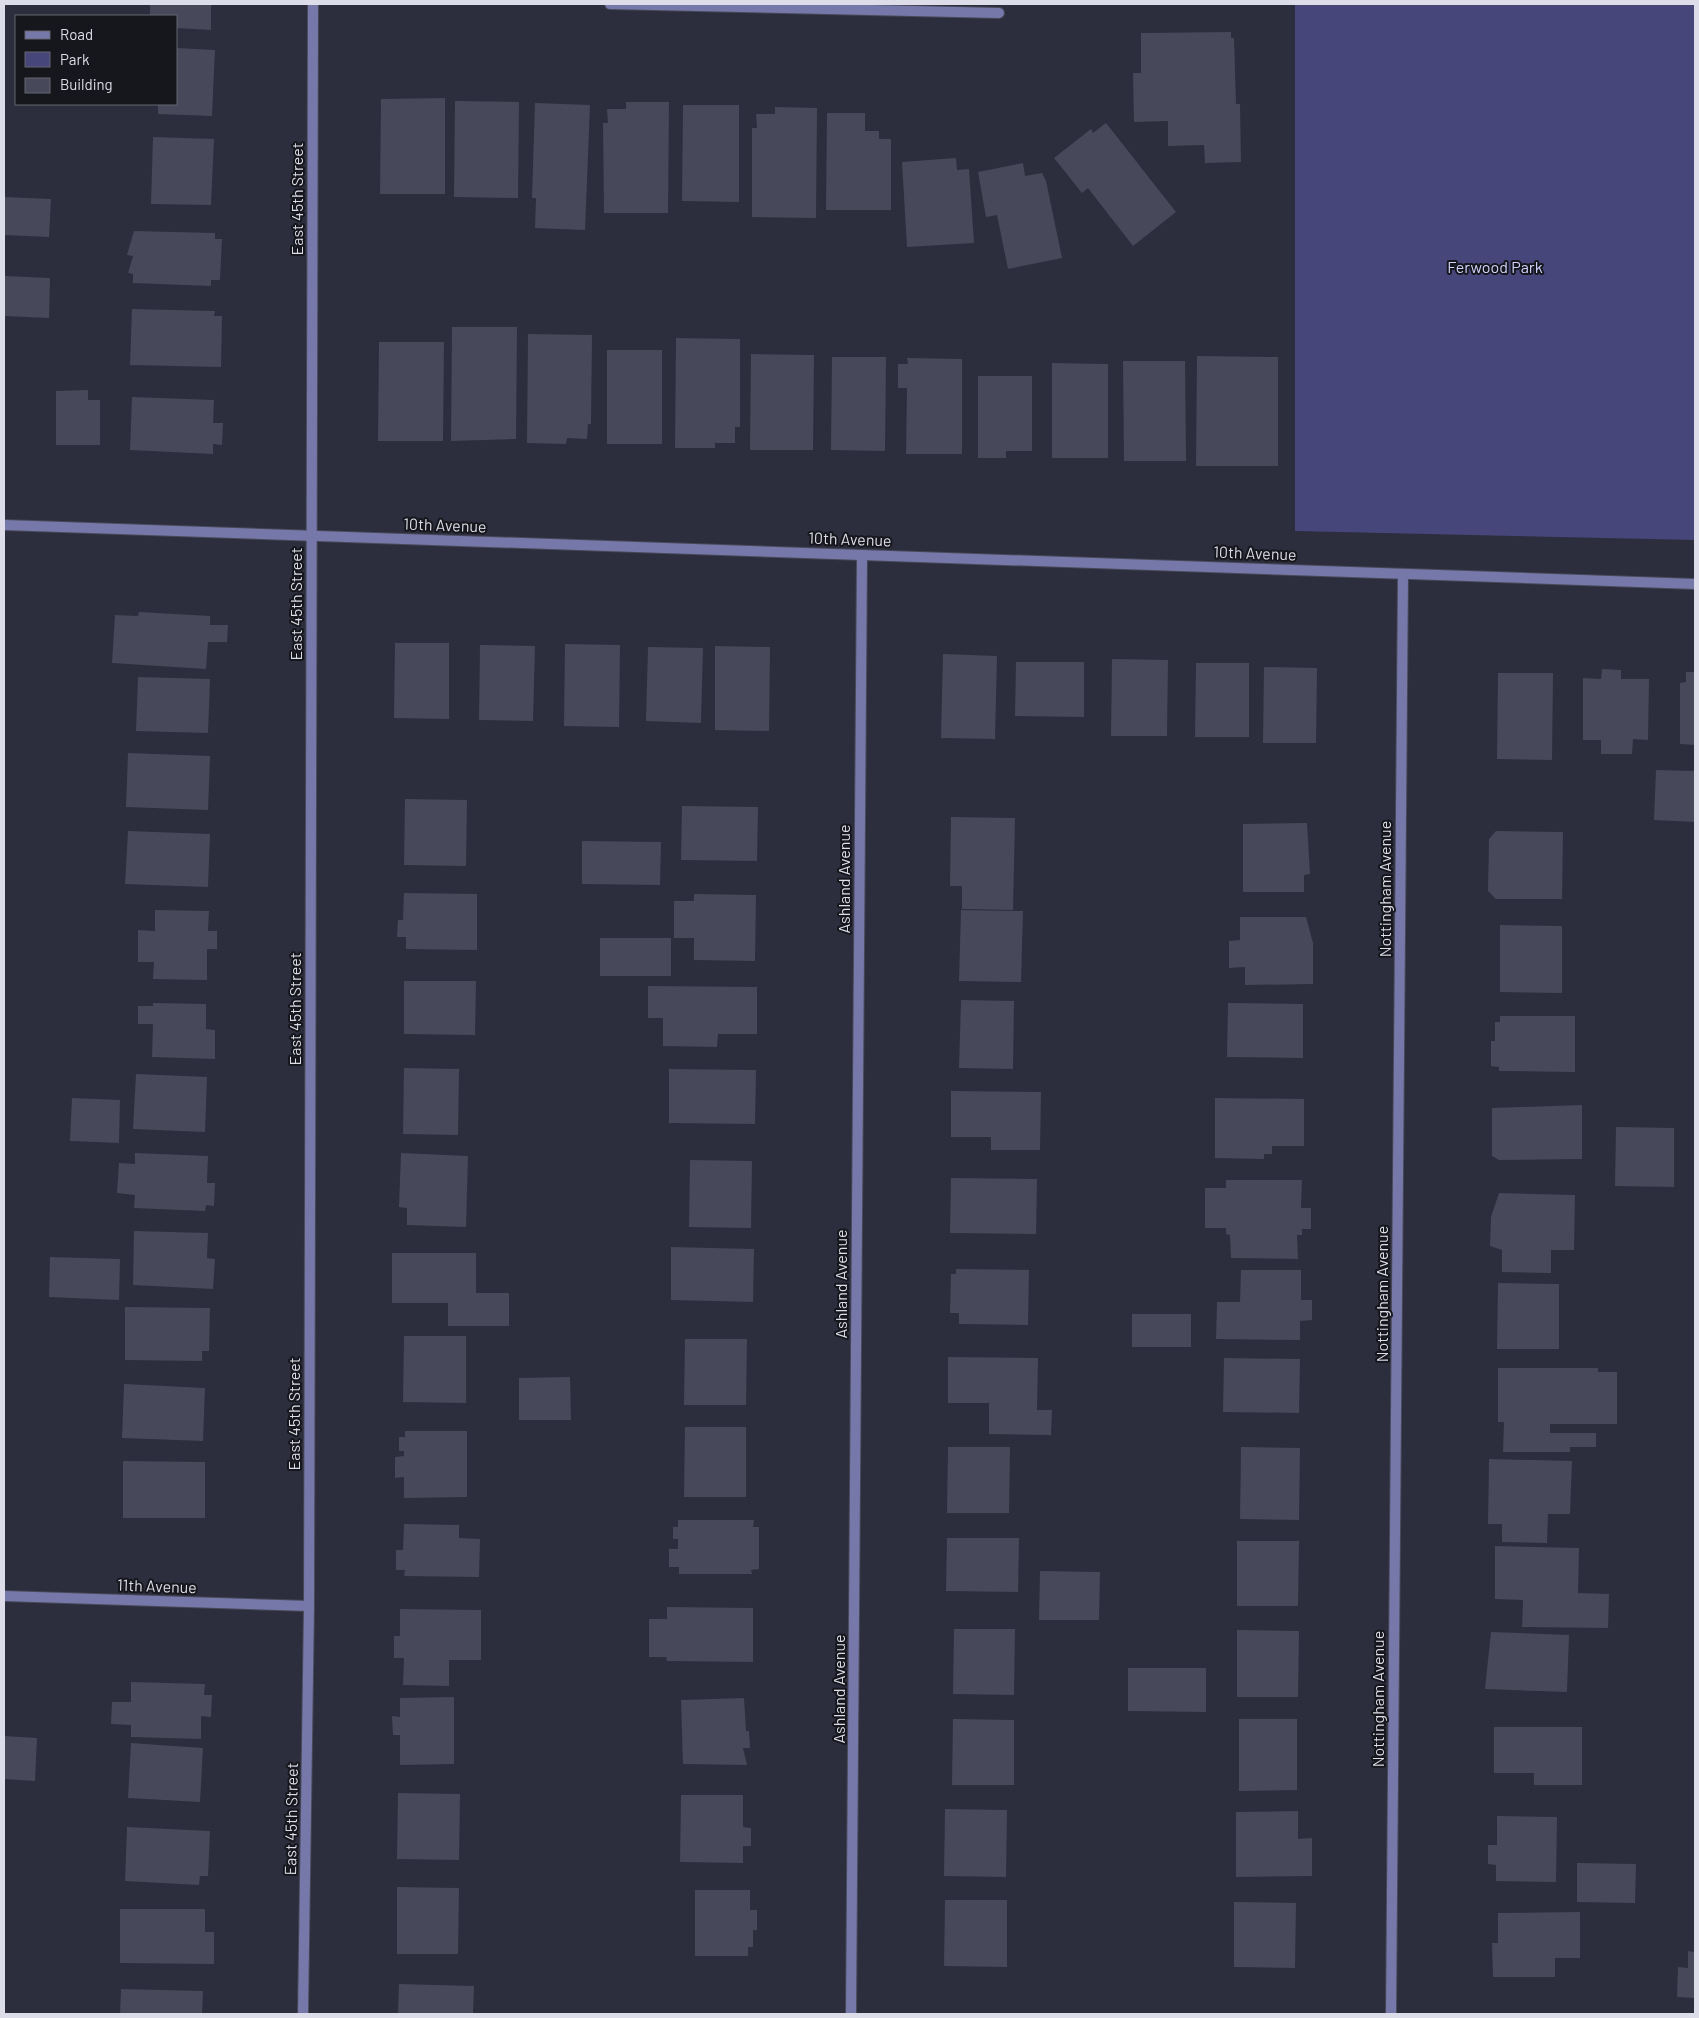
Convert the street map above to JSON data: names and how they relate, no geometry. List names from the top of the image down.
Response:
{
  "streets": {
    "street": [
      "East 45th Street",
      "10th Avenue",
      "Ashland Avenue",
      "Nottingham Avenue",
      "11th Avenue"
    ]
  },
  "crossings": [
    ["East 45th Street", "10th Avenue"],
    ["East 45th Street", "11th Avenue"],
    ["10th Avenue", "Ashland Avenue"],
    ["10th Avenue", "Nottingham Avenue"]
  ],
  "parks": ["Ferwood Park"],
  "legend": ["Road", "Park", "Building"]
}
